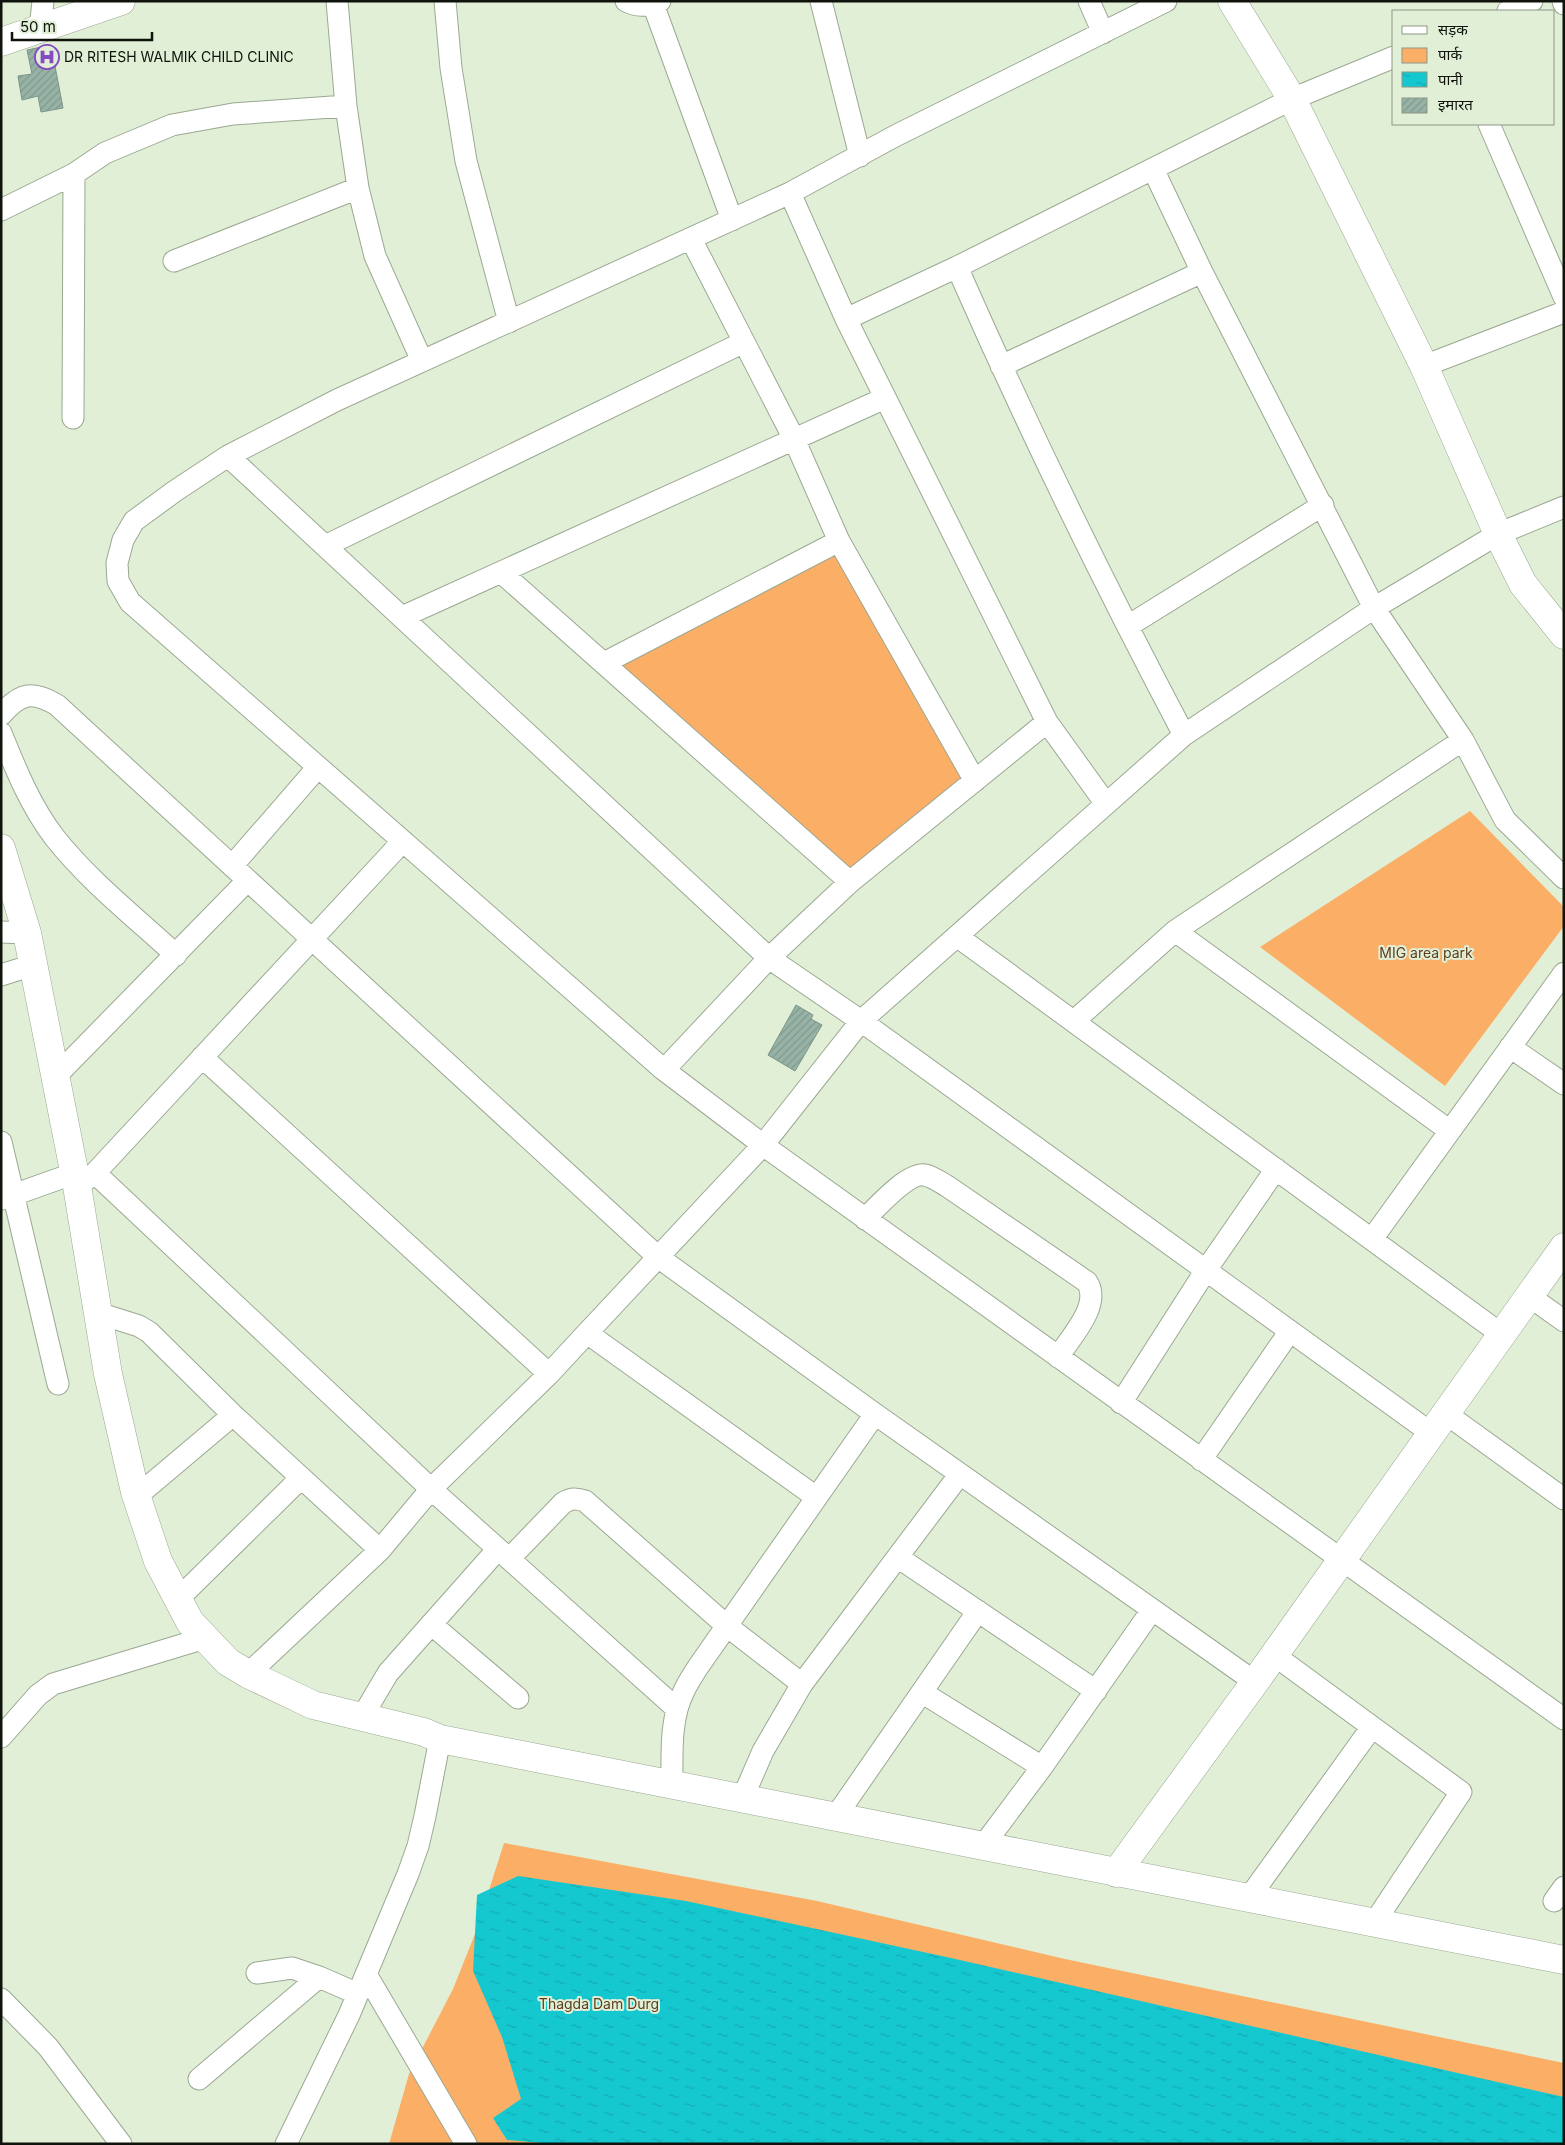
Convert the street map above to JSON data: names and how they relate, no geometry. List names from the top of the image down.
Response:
{
  "parks": ["MIG area park", "Thagda Dam Durg"],
  "places": {
    "hospital": ["DR RITESH WALMIK CHILD CLINIC"]
  },
  "legend": [
    "सड़क",
    "पार्क",
    "पानी",
    "इमारत"
  ],
  "scale_bar": "50 m"
}
